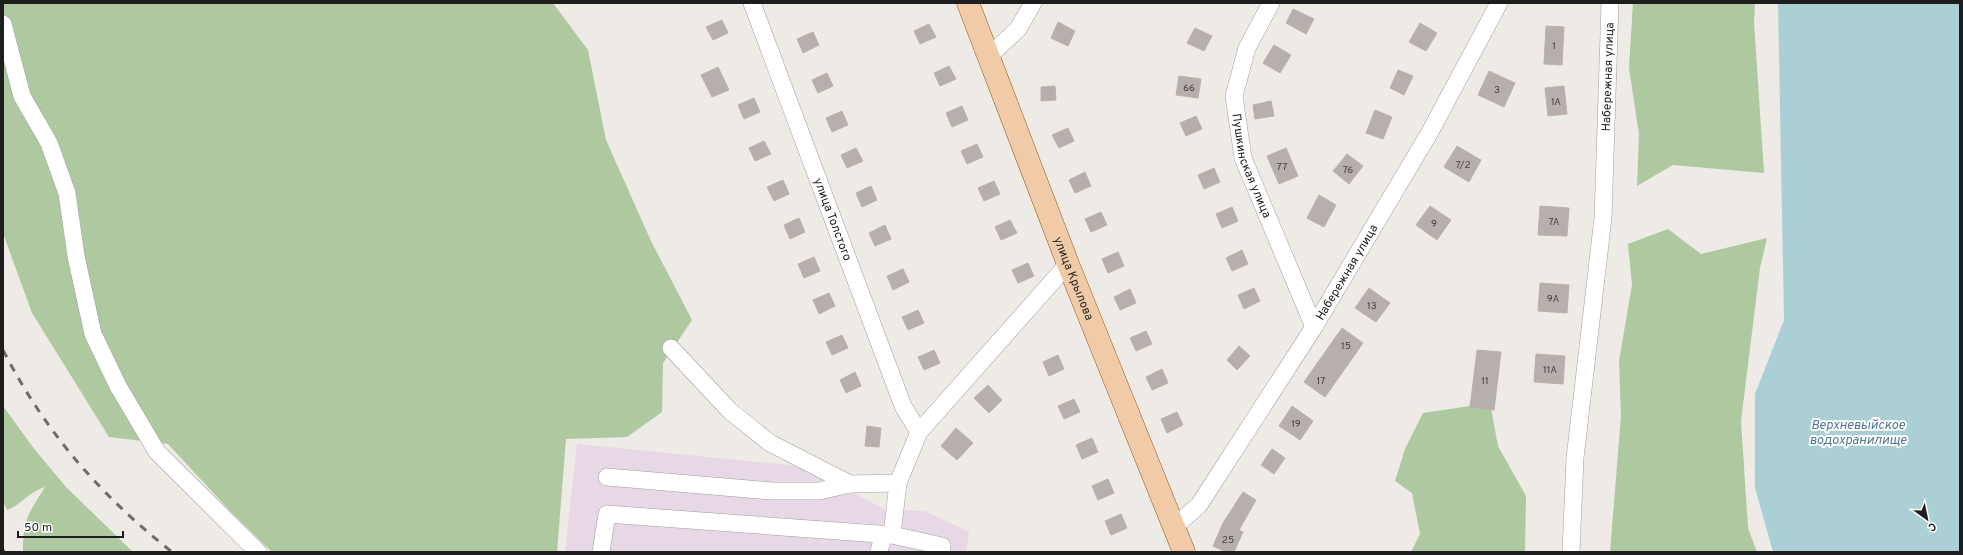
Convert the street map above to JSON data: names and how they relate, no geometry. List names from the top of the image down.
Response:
{
  "streets": {
    "main road": ["улица Крылова"],
    "street": ["Набережная улица", "Пушкинская улица", "улица Толстого"]
  },
  "crossings": [
    ["Набережная улица", "Пушкинская улица"],
    ["Набережная улица", "улица Крылова"]
  ],
  "water": ["Верхневыйское водохранилище"],
  "house_numbers": [
    "1",
    "66",
    "3",
    "1А",
    "7/2",
    "77",
    "76",
    "7А",
    "9",
    "9А",
    "13",
    "15",
    "11А",
    "17",
    "11",
    "19",
    "25"
  ],
  "scale_bar": "50 m",
  "north": "bottom right"
}
